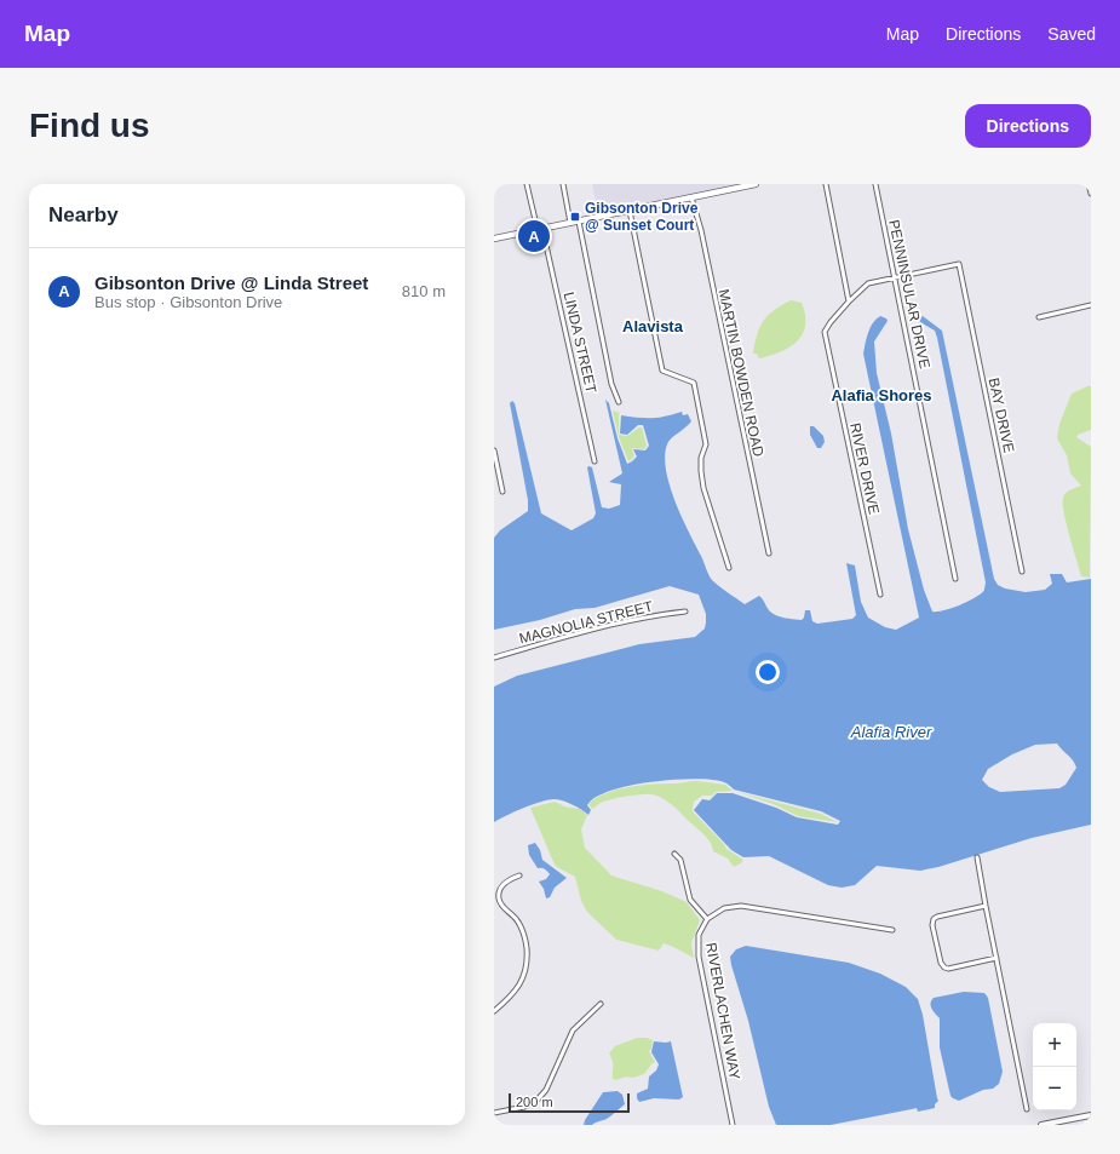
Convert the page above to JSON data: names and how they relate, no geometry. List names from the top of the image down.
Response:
{
  "streets": {
    "street": [
      "PENNINSULAR DRIVE",
      "LINDA STREET",
      "MARTIN BOWDEN ROAD",
      "BAY DRIVE",
      "RIVER DRIVE",
      "MAGNOLIA STREET",
      "RIVERLACHEN WAY"
    ]
  },
  "crossings": [
    ["PENNINSULAR DRIVE", "BAY DRIVE"]
  ],
  "districts": ["Alavista", "Alafia Shores"],
  "water": ["Alafia River"],
  "places": {
    "transit": ["Gibsonton Drive @ Sunset Court"]
  },
  "scale_bar": "200 m",
  "page": {
    "header": "Map",
    "nav": ["Map", "Directions", "Saved"],
    "buttons": "Directions",
    "title": "Find us",
    "heading": "Nearby",
    "pins": "A",
    "list": [
      {
        "mark": "A",
        "name": "Gibsonton Drive @ Linda Street",
        "note": "Bus stop · Gibsonton Drive",
        "value": "810 m"
      }
    ],
    "map_buttons": ["+", "−"],
    "scale": "200 m"
  }
}
